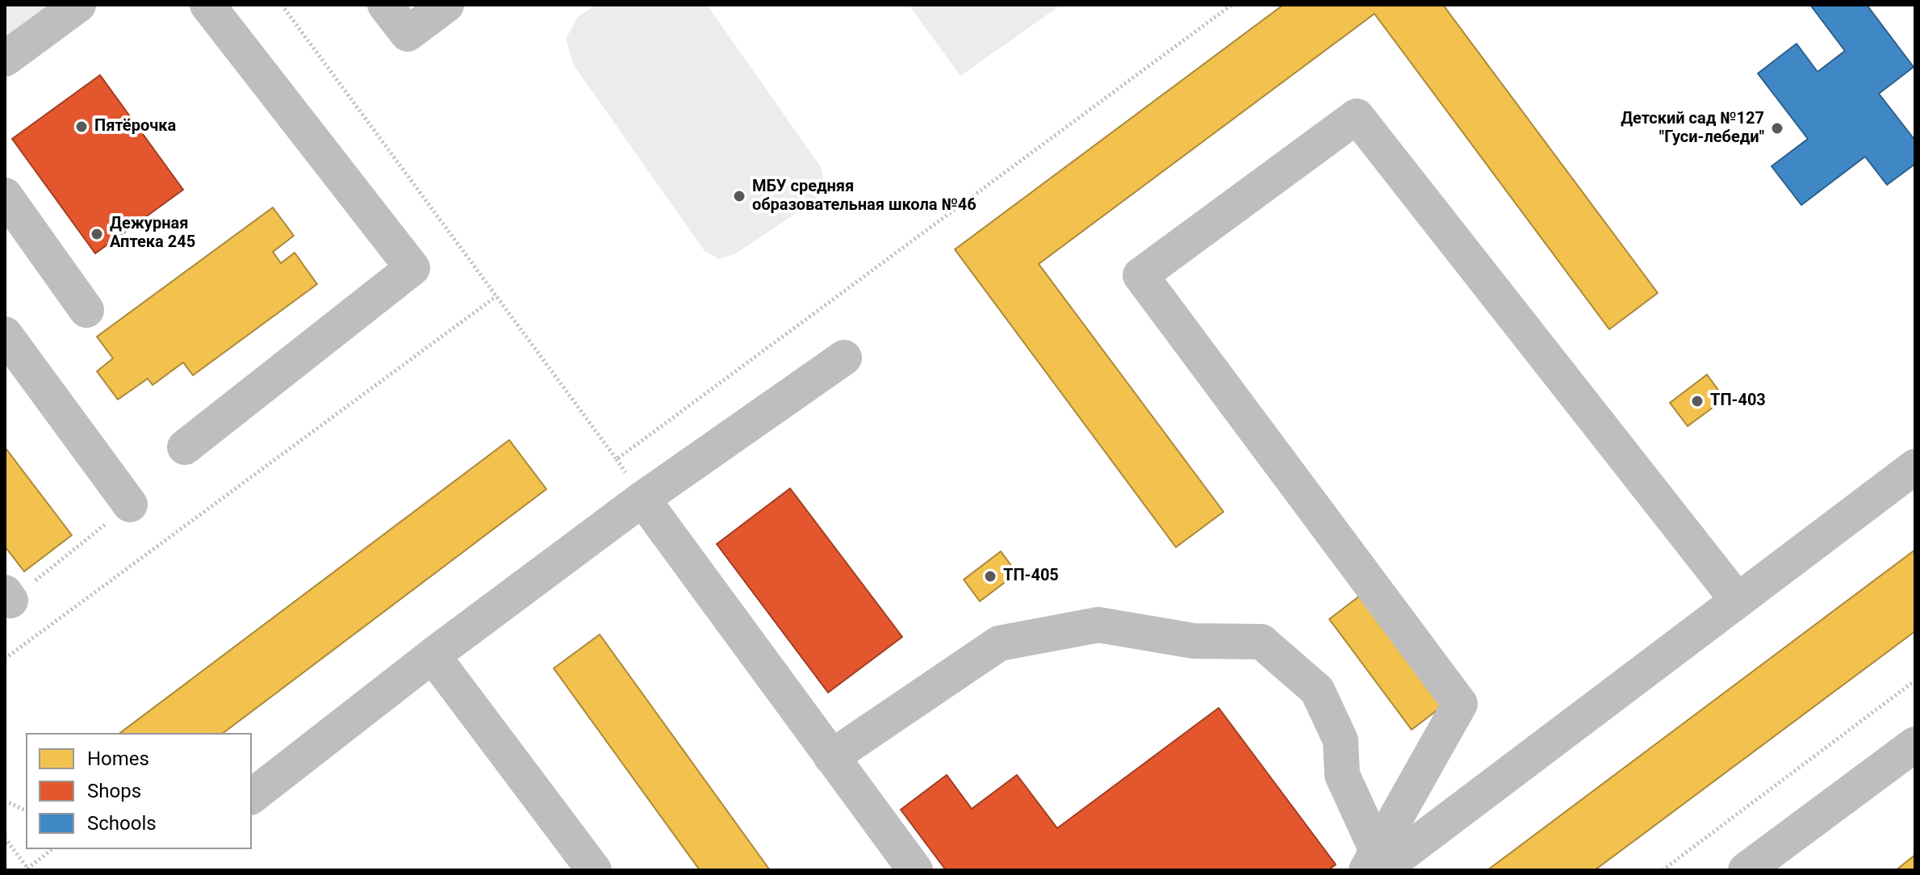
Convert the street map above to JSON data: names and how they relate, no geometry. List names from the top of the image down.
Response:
{
  "places": [
    "Пятёрочка",
    "Детский сад №127 \"Гуси-лебеди\"",
    "МБУ средняя образовательная школа №46",
    "Дежурная Аптека 245",
    "ТП-403",
    "ТП-405"
  ],
  "legend": ["Homes", "Shops", "Schools"]
}
